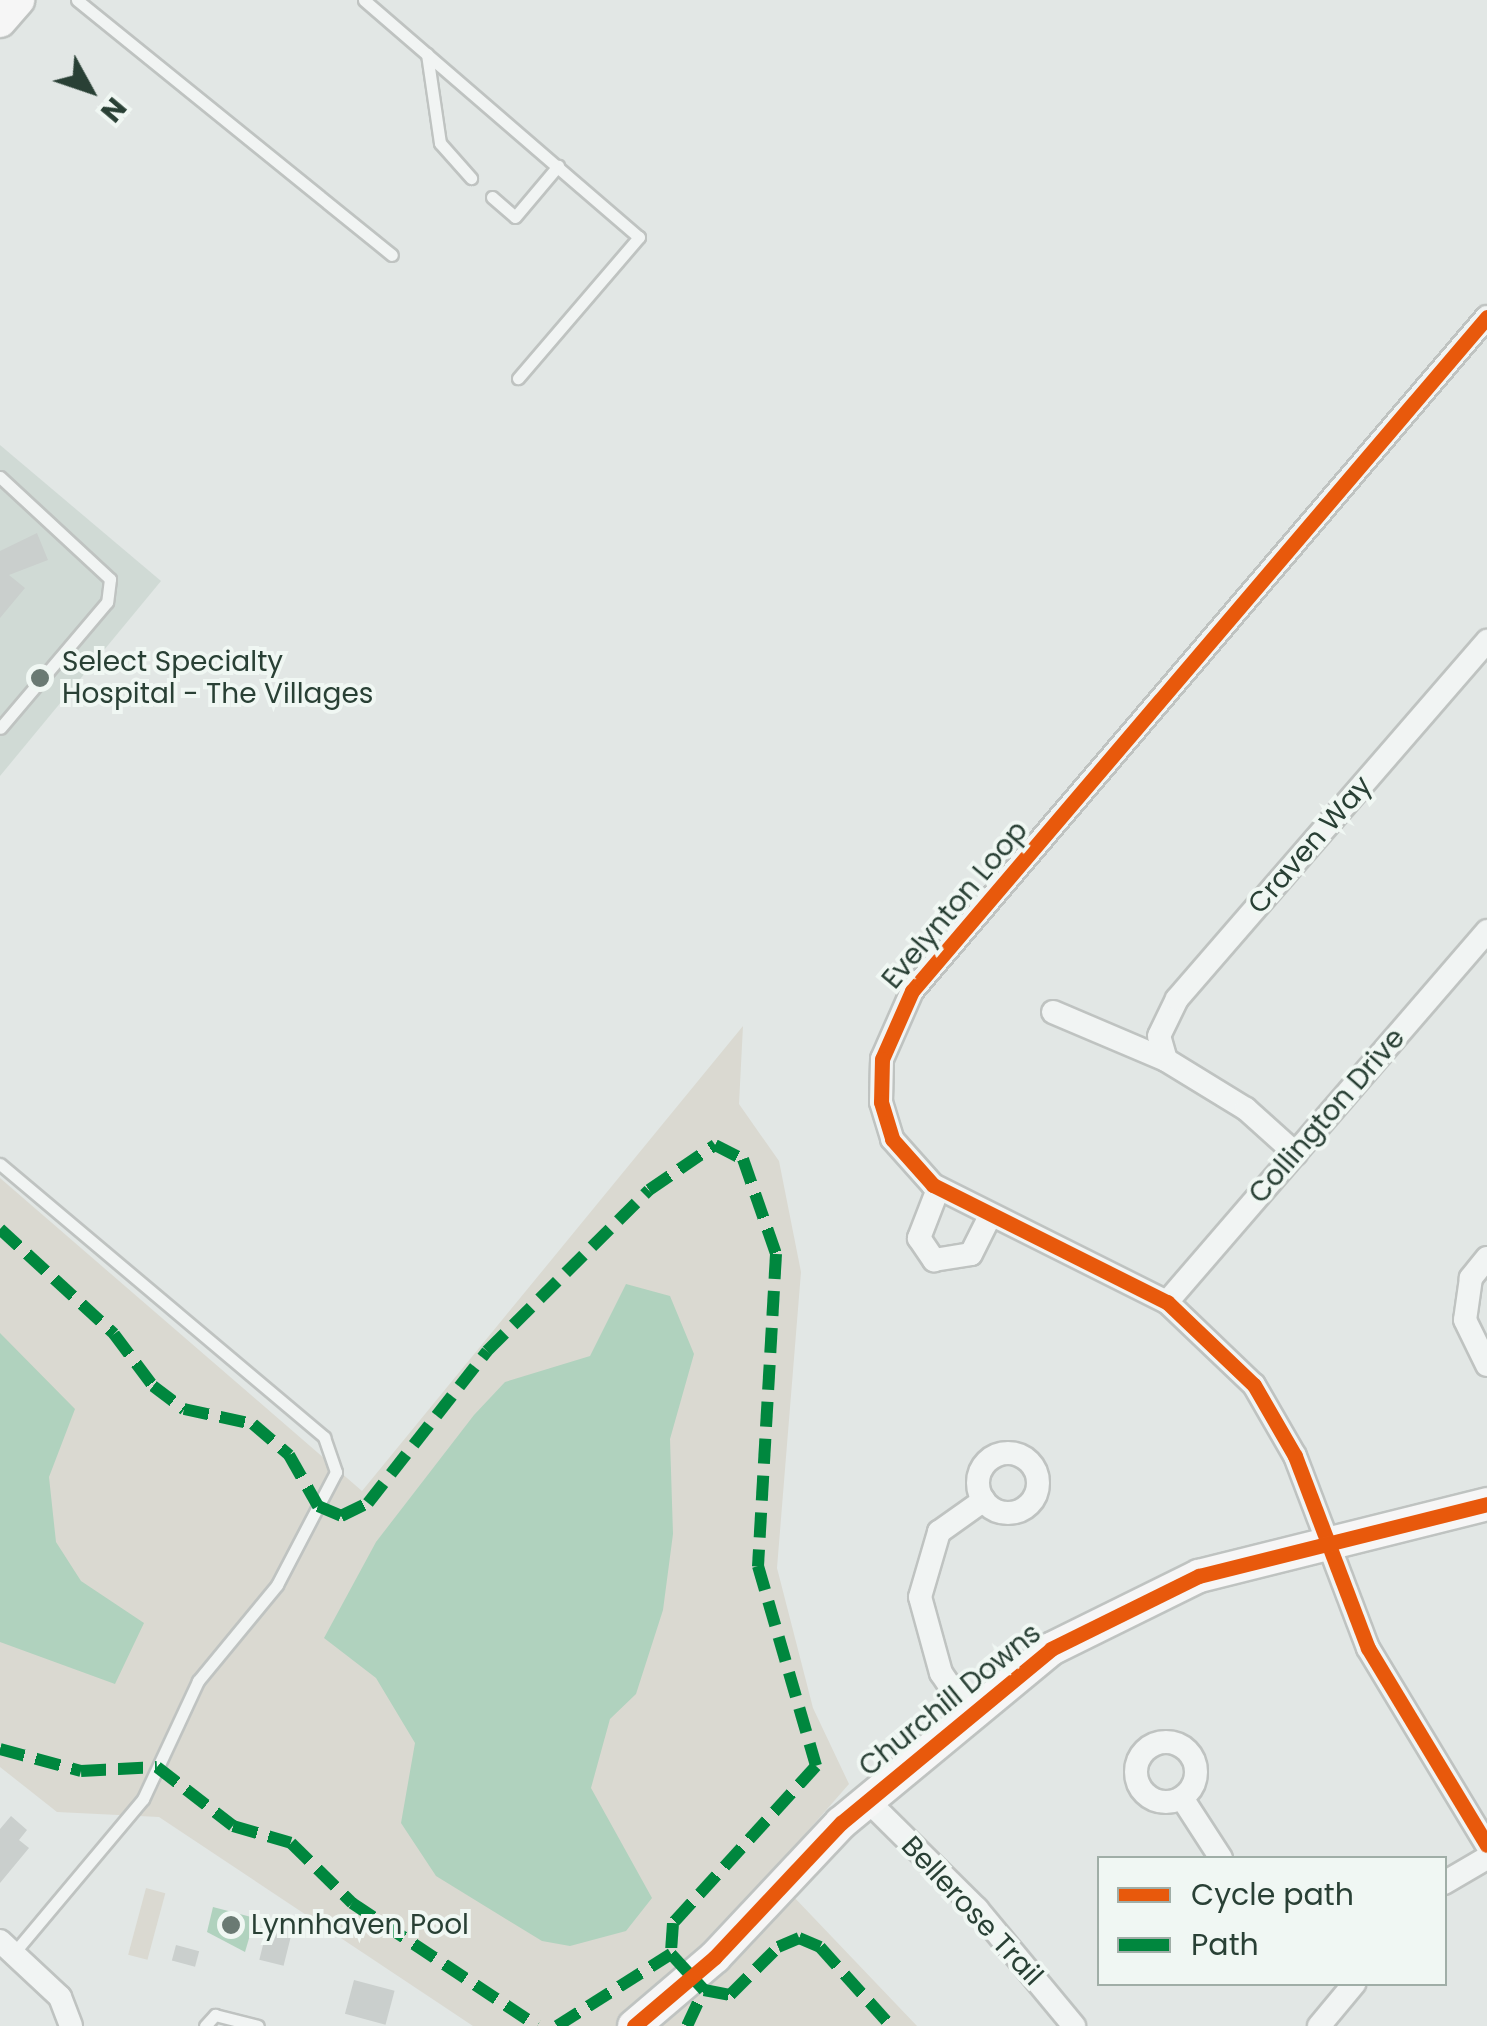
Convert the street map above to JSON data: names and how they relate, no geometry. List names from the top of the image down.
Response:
{
  "streets": {
    "street": [
      "Craven Way",
      "Evelynton Loop",
      "Collington Drive",
      "Churchill Downs",
      "Bellerose Trail"
    ]
  },
  "crossings": [
    ["Evelynton Loop", "Collington Drive"],
    ["Evelynton Loop", "Churchill Downs"],
    ["Churchill Downs", "Bellerose Trail"]
  ],
  "places": ["Select Specialty Hospital - The Villages", "Lynnhaven Pool"],
  "legend": ["Cycle path", "Path"],
  "north": "bottom right"
}
